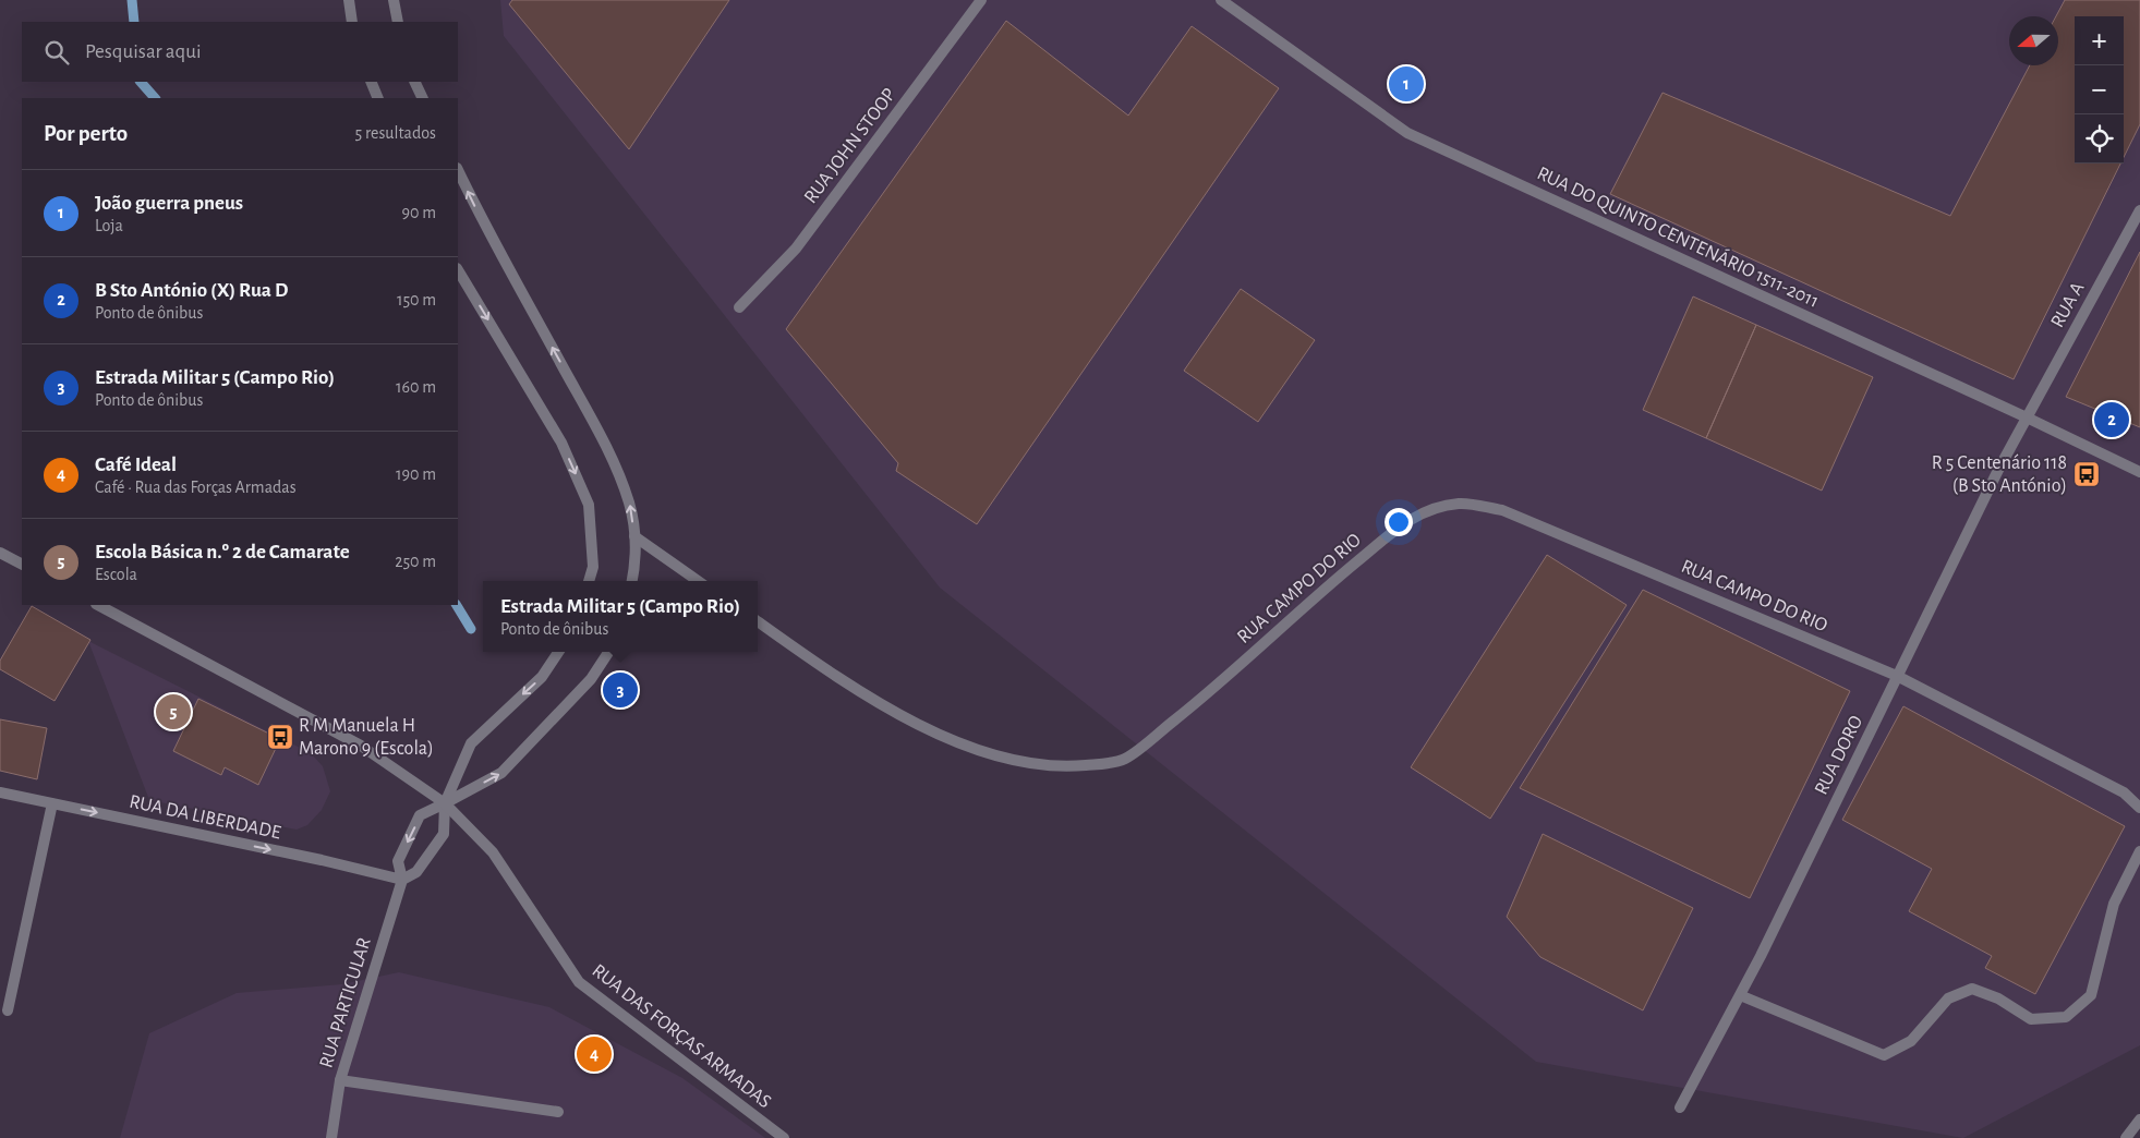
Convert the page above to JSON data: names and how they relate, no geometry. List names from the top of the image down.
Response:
{
  "streets": {
    "street": [
      "RUA JOHN STOOP",
      "RUA DO QUINTO CENTENÁRIO 1511-2011",
      "RUA A",
      "RUA CAMPO DO RIO",
      "RUA DORO",
      "RUA DA LIBERDADE",
      "RUA PARTICULAR",
      "RUA DAS FORÇAS ARMADAS"
    ]
  },
  "crossings": [
    ["RUA DO QUINTO CENTENÁRIO 1511-2011", "RUA A"],
    ["RUA DO QUINTO CENTENÁRIO 1511-2011", "RUA DORO"],
    ["RUA A", "RUA DORO"],
    ["RUA CAMPO DO RIO", "RUA DORO"],
    ["RUA DA LIBERDADE", "RUA PARTICULAR"],
    ["RUA PARTICULAR", "RUA DAS FORÇAS ARMADAS"]
  ],
  "one_way": ["RUA DA LIBERDADE"],
  "places": {
    "bus stop": ["R 5 Centenário 118 (B Sto António)", "R M Manuela H Marono 9 (Escola)"]
  },
  "north": "left",
  "page": {
    "map_buttons": ["+", "−"],
    "search": "Pesquisar aqui",
    "pins": [
      "1",
      "2",
      "3",
      "5",
      "4"
    ],
    "heading": ["Por perto", "5 resultados"],
    "list": [
      {
        "mark": "1",
        "name": "João guerra pneus",
        "note": "Loja",
        "value": "90 m"
      },
      {
        "mark": "2",
        "name": "B Sto António (X) Rua D",
        "note": "Ponto de ônibus",
        "value": "150 m"
      },
      {
        "mark": "3",
        "name": "Estrada Militar 5 (Campo Rio)",
        "note": "Ponto de ônibus",
        "value": "160 m"
      },
      {
        "mark": "4",
        "name": "Café Ideal",
        "note": "Café · Rua das Forças Armadas",
        "value": "190 m"
      },
      {
        "mark": "5",
        "name": "Escola Básica n.º 2 de Camarate",
        "note": "Escola",
        "value": "250 m"
      }
    ],
    "popup": ["Estrada Militar 5 (Campo Rio)", "Ponto de ônibus"]
  }
}
